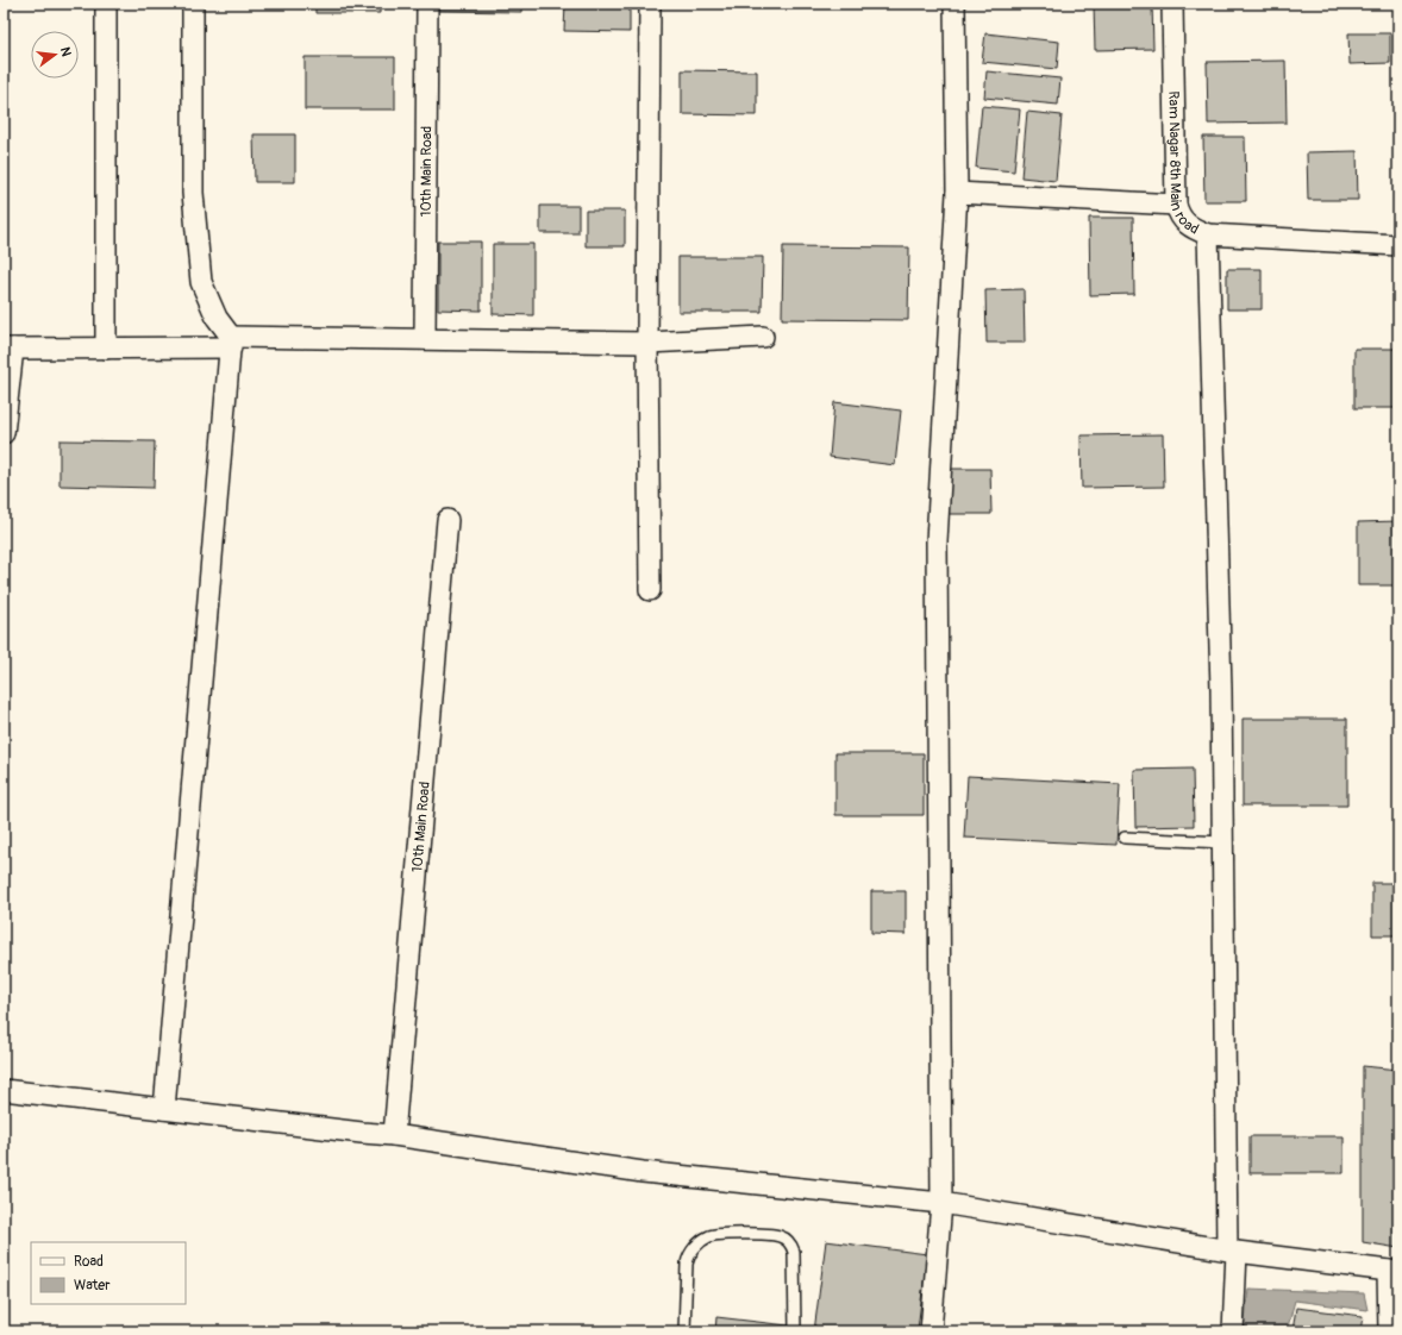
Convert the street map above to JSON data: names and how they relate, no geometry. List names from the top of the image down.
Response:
{
  "streets": {
    "street": ["Ram Nagar 8th Main road", "10th Main Road"]
  },
  "legend": ["Road", "Water"],
  "north": "right"
}
